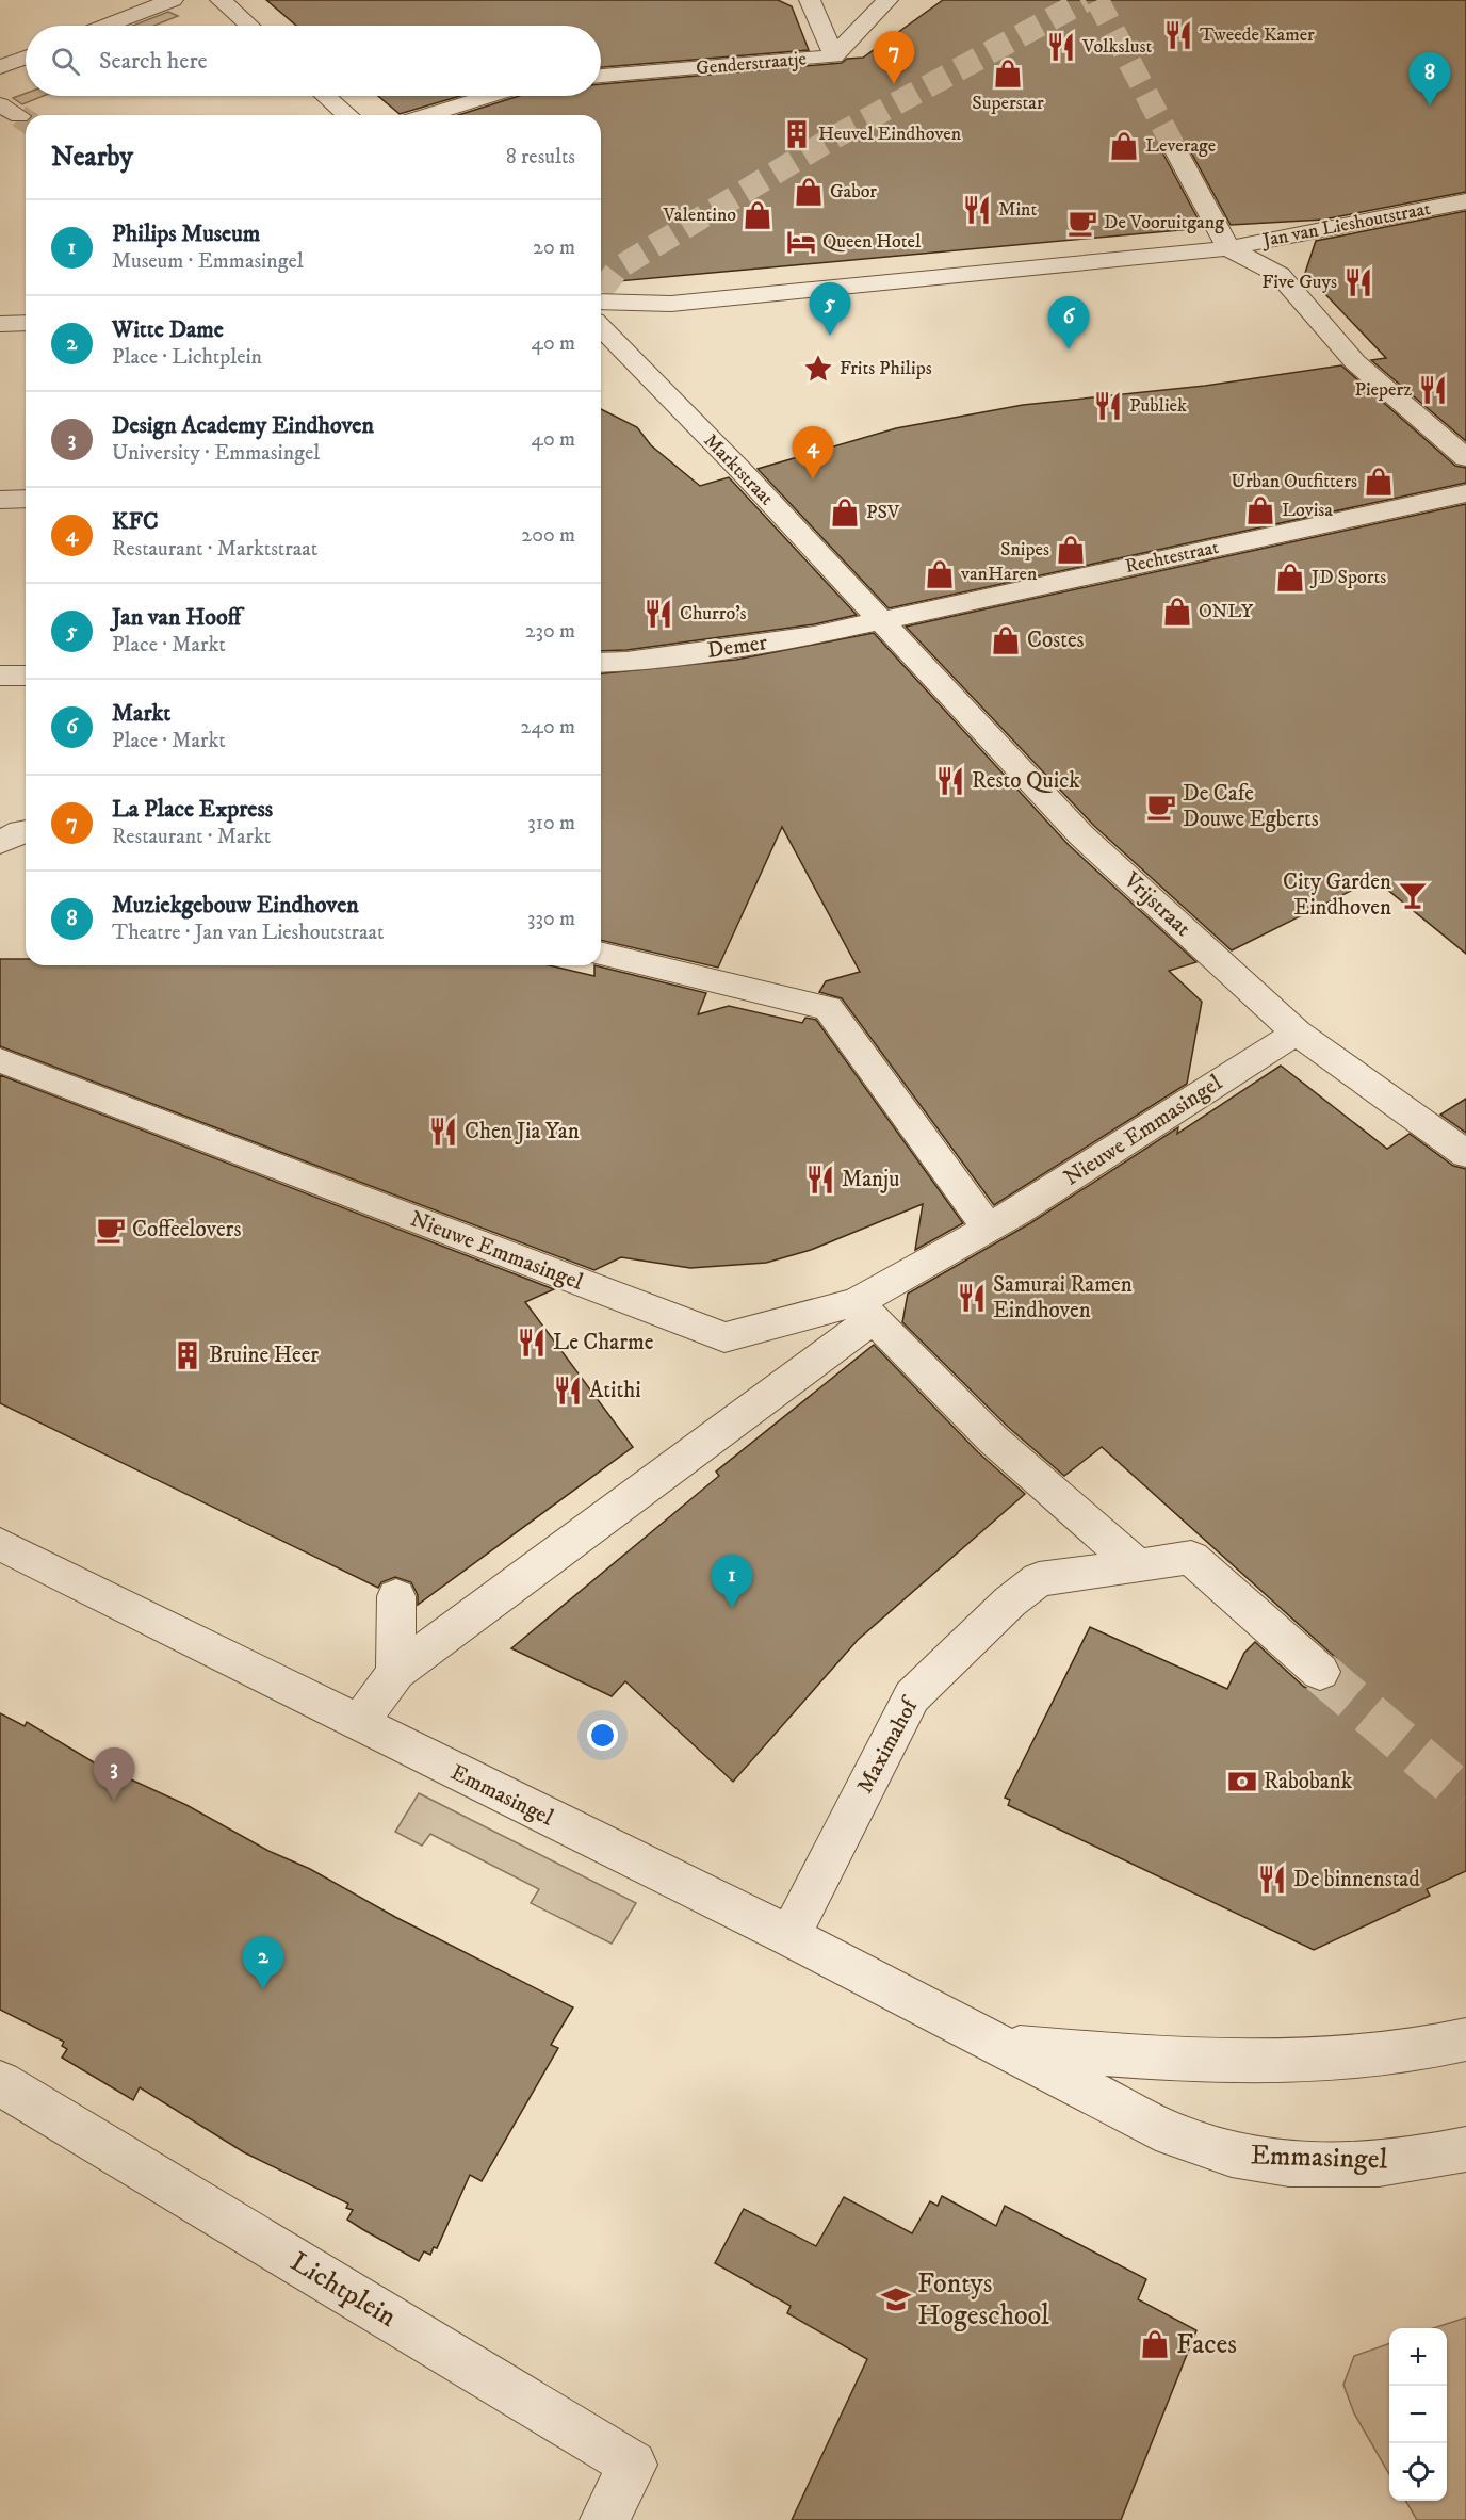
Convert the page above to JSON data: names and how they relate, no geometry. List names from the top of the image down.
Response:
{
  "streets": {
    "street": [
      "Genderstraatje",
      "Jan van Lieshoutstraat",
      "Marktstraat",
      "Rechtestraat",
      "Demer",
      "Vrijstraat",
      "Nieuwe Emmasingel",
      "Maximahof",
      "Emmasingel",
      "Lichtplein"
    ]
  },
  "crossings": [
    ["Marktstraat", "Rechtestraat"],
    ["Marktstraat", "Demer"],
    ["Marktstraat", "Vrijstraat"],
    ["Rechtestraat", "Demer"],
    ["Rechtestraat", "Vrijstraat"],
    ["Demer", "Vrijstraat"],
    ["Vrijstraat", "Nieuwe Emmasingel"],
    ["Maximahof", "Emmasingel"]
  ],
  "places": {
    "restaurant": [
      "Tweede Kamer",
      "Volkslust",
      "Mint",
      "Five Guys",
      "Pieperz",
      "Publiek",
      "Churro's",
      "Resto Quick",
      "Chen Jia Yan",
      "Manju",
      "Samurai Ramen Eindhoven",
      "Le Charme",
      "Atithi",
      "De binnenstad"
    ],
    "shop": [
      "Superstar",
      "Leverage",
      "Gabor",
      "Valentino",
      "Urban Outfitters",
      "Lovisa",
      "PSV",
      "Snipes",
      "vanHaren",
      "JD Sports",
      "ONLY",
      "Costes",
      "Faces"
    ],
    "building": ["Heuvel Eindhoven", "Bruine Heer"],
    "cafe": ["De Vooruitgang", "De Cafe Douwe Egberts", "Coffeelovers"],
    "hotel": ["Queen Hotel"],
    "place": ["Frits Philips"],
    "bar": ["City Garden Eindhoven"],
    "bank": ["Rabobank"],
    "school or university": ["Fontys Hogeschool"]
  },
  "page": {
    "search": "Search here",
    "pins": [
      "7",
      "8",
      "5",
      "6",
      "4",
      "1",
      "3",
      "2"
    ],
    "heading": ["Nearby", "8 results"],
    "list": [
      {
        "mark": "1",
        "name": "Philips Museum",
        "note": "Museum · Emmasingel",
        "value": "20 m"
      },
      {
        "mark": "2",
        "name": "Witte Dame",
        "note": "Place · Lichtplein",
        "value": "40 m"
      },
      {
        "mark": "3",
        "name": "Design Academy Eindhoven",
        "note": "University · Emmasingel",
        "value": "40 m"
      },
      {
        "mark": "4",
        "name": "KFC",
        "note": "Restaurant · Marktstraat",
        "value": "200 m"
      },
      {
        "mark": "5",
        "name": "Jan van Hooff",
        "note": "Place · Markt",
        "value": "230 m"
      },
      {
        "mark": "6",
        "name": "Markt",
        "note": "Place · Markt",
        "value": "240 m"
      },
      {
        "mark": "7",
        "name": "La Place Express",
        "note": "Restaurant · Markt",
        "value": "310 m"
      },
      {
        "mark": "8",
        "name": "Muziekgebouw Eindhoven",
        "note": "Theatre · Jan van Lieshoutstraat",
        "value": "330 m"
      }
    ],
    "map_buttons": ["+", "−"]
  }
}
